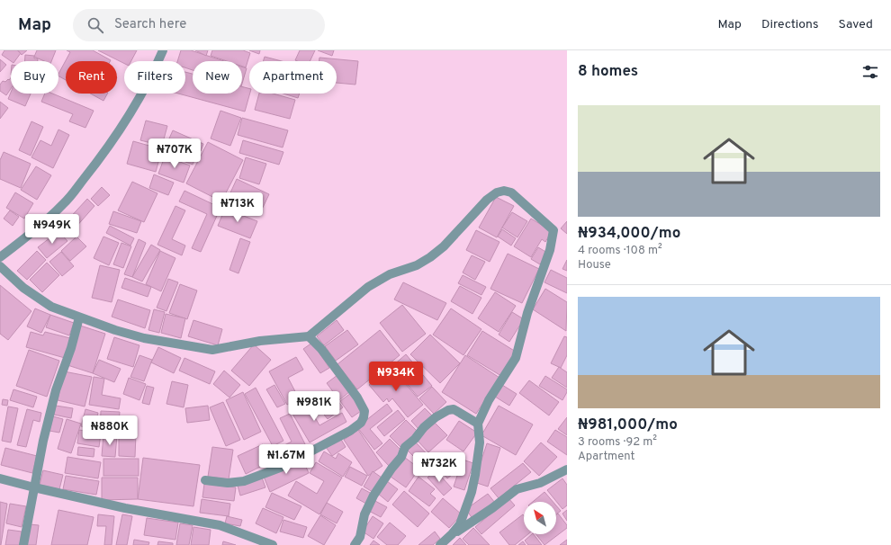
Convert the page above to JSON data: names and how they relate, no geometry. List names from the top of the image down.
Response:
{
  "north": "top left",
  "page": {
    "header": "Map",
    "search": "Search here",
    "nav": ["Map", "Directions", "Saved"],
    "heading": "8 homes",
    "chip": [
      "Buy",
      "Rent",
      "Filters",
      "New",
      "Apartment"
    ],
    "list": [
      {
        "name": "₦934,000/mo",
        "note": "4 rooms · 108 m² · House"
      },
      {
        "name": "₦981,000/mo",
        "note": "3 rooms · 92 m² · Apartment"
      }
    ],
    "price": [
      "₦707K",
      "₦713K",
      "₦949K",
      "₦934K",
      "₦981K",
      "₦880K",
      "₦1.67M",
      "₦732K"
    ]
  }
}
